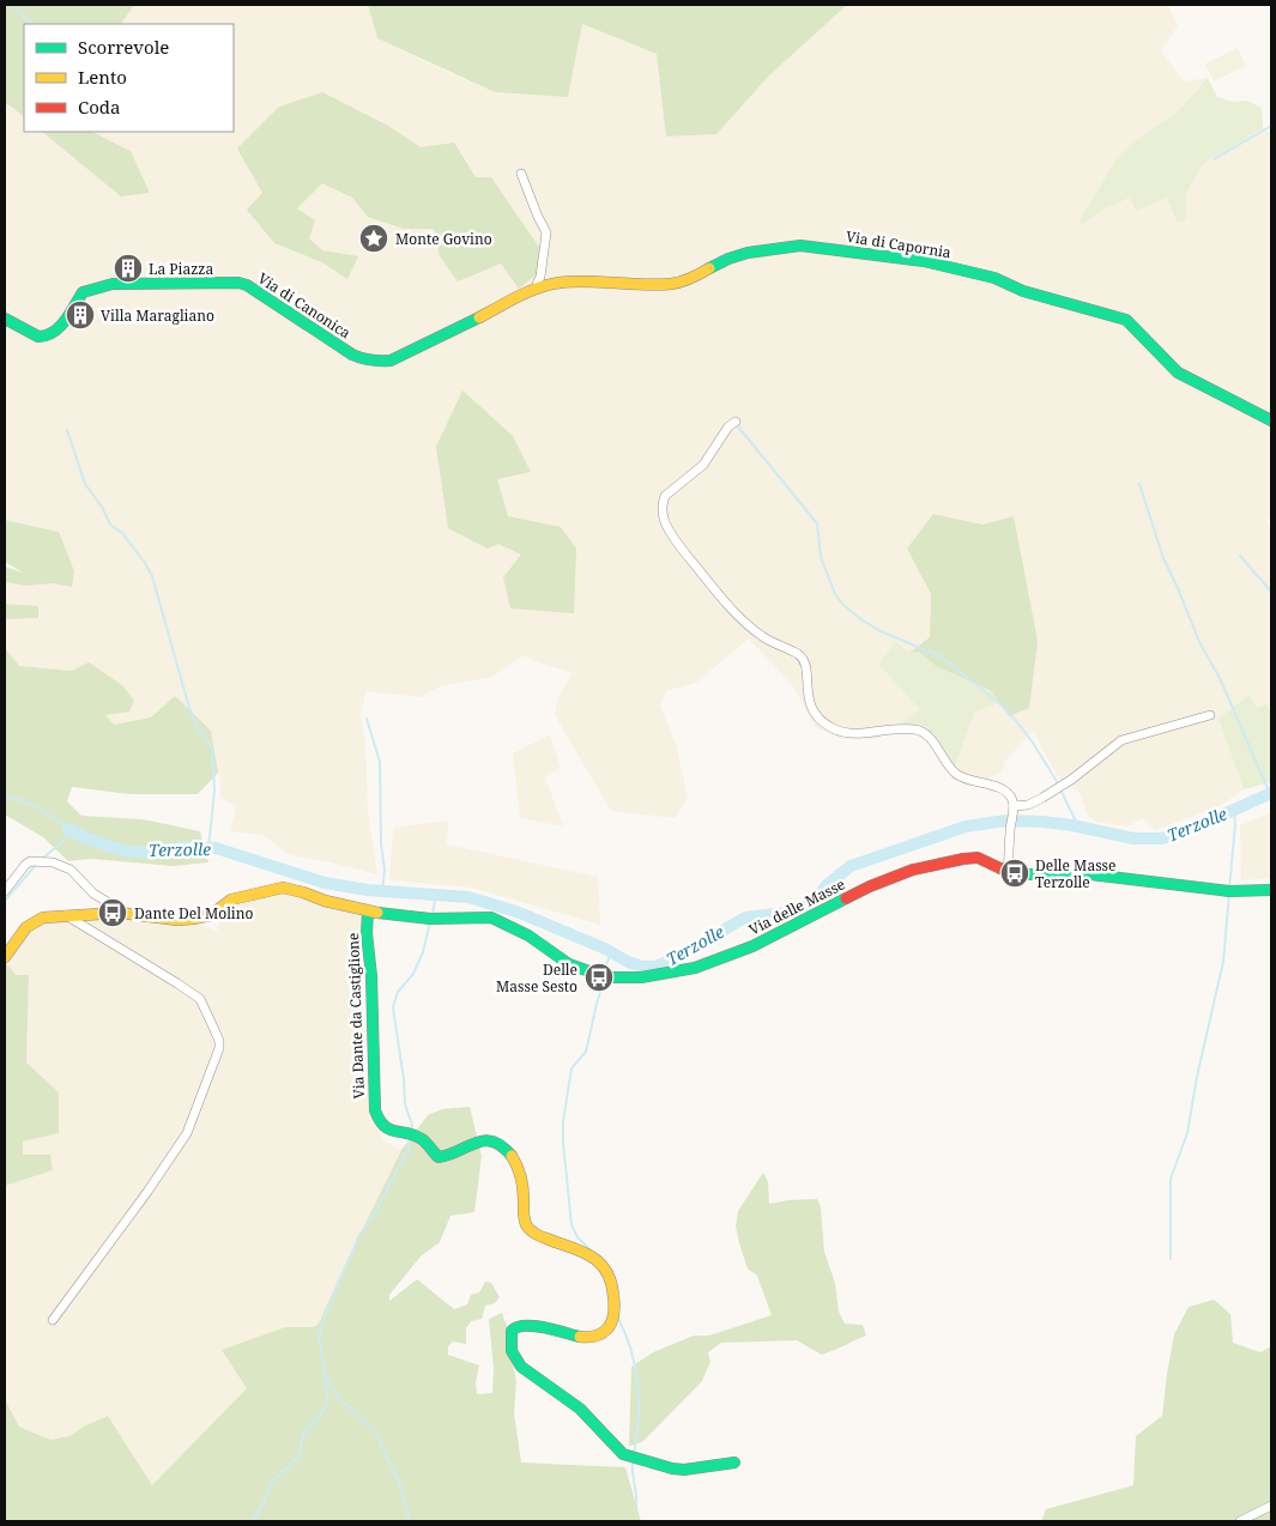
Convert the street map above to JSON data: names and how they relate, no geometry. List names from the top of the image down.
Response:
{
  "streets": {
    "street": [
      "Via di Capornia",
      "Via di Canonica",
      "Via delle Masse",
      "Via Dante da Castiglione"
    ]
  },
  "crossings": [
    ["Via di Capornia", "Via di Canonica"],
    ["Via delle Masse", "Via Dante da Castiglione"]
  ],
  "water": ["Terzolle"],
  "places": {
    "place": ["Monte Govino"],
    "building": ["La Piazza", "Villa Maragliano"],
    "bus stop": ["Delle Masse Terzolle", "Dante Del Molino", "Delle Masse Sesto"]
  },
  "legend": ["Scorrevole", "Lento", "Coda"]
}
